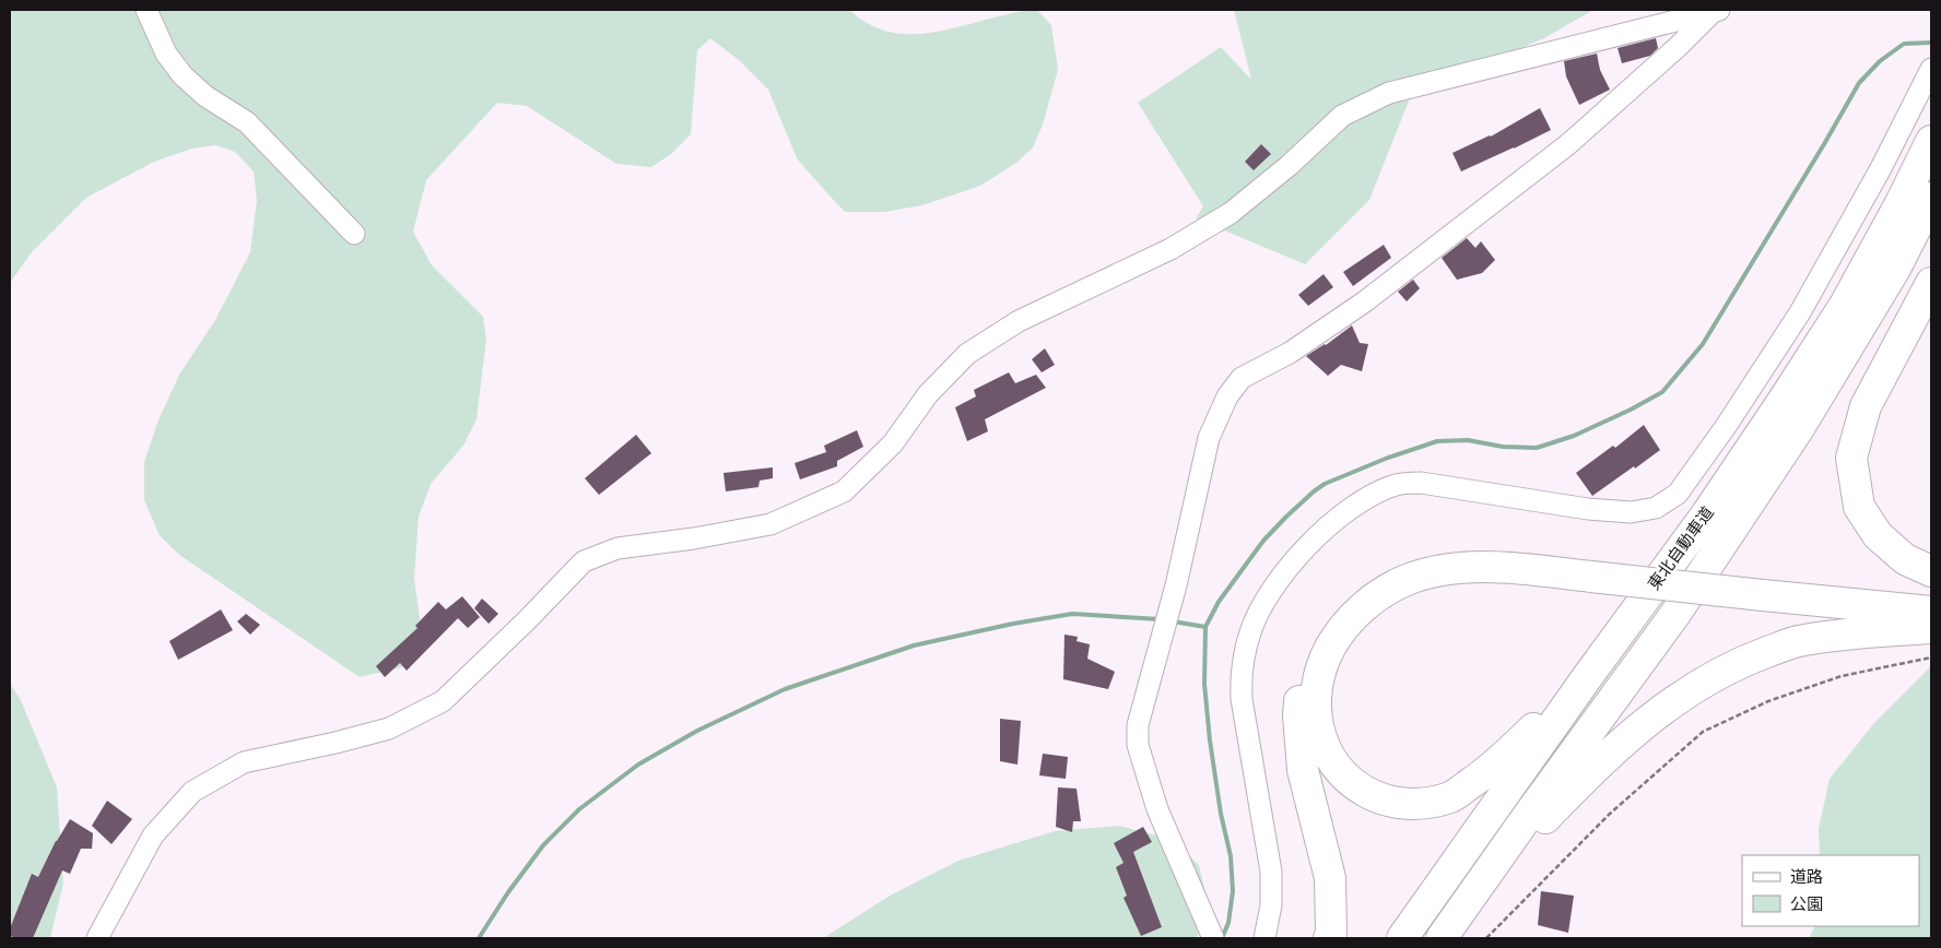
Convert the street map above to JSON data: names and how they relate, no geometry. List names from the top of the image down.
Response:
{
  "streets": {
    "highway": ["東北自動車道"]
  },
  "legend": ["道路", "公園"]
}
